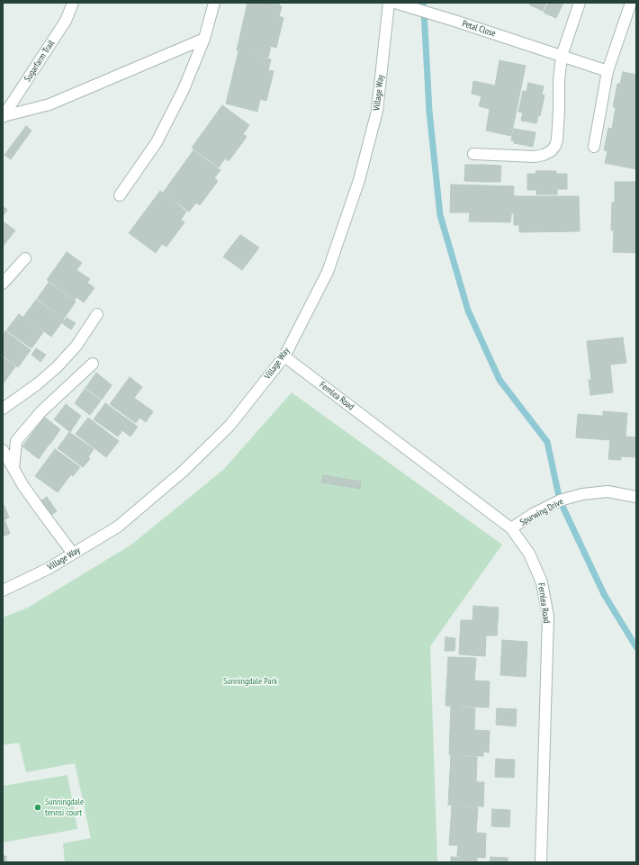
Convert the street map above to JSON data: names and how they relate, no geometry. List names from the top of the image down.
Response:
{
  "streets": {
    "street": [
      "Petal Close",
      "Sugarfarm Trail",
      "Village Way",
      "Fernlea Road",
      "Spurwing Drive"
    ]
  },
  "crossings": [
    ["Village Way", "Fernlea Road"],
    ["Fernlea Road", "Spurwing Drive"]
  ],
  "parks": ["Sunningdale Park"],
  "places": ["Sunningdale tennsi court"]
}
